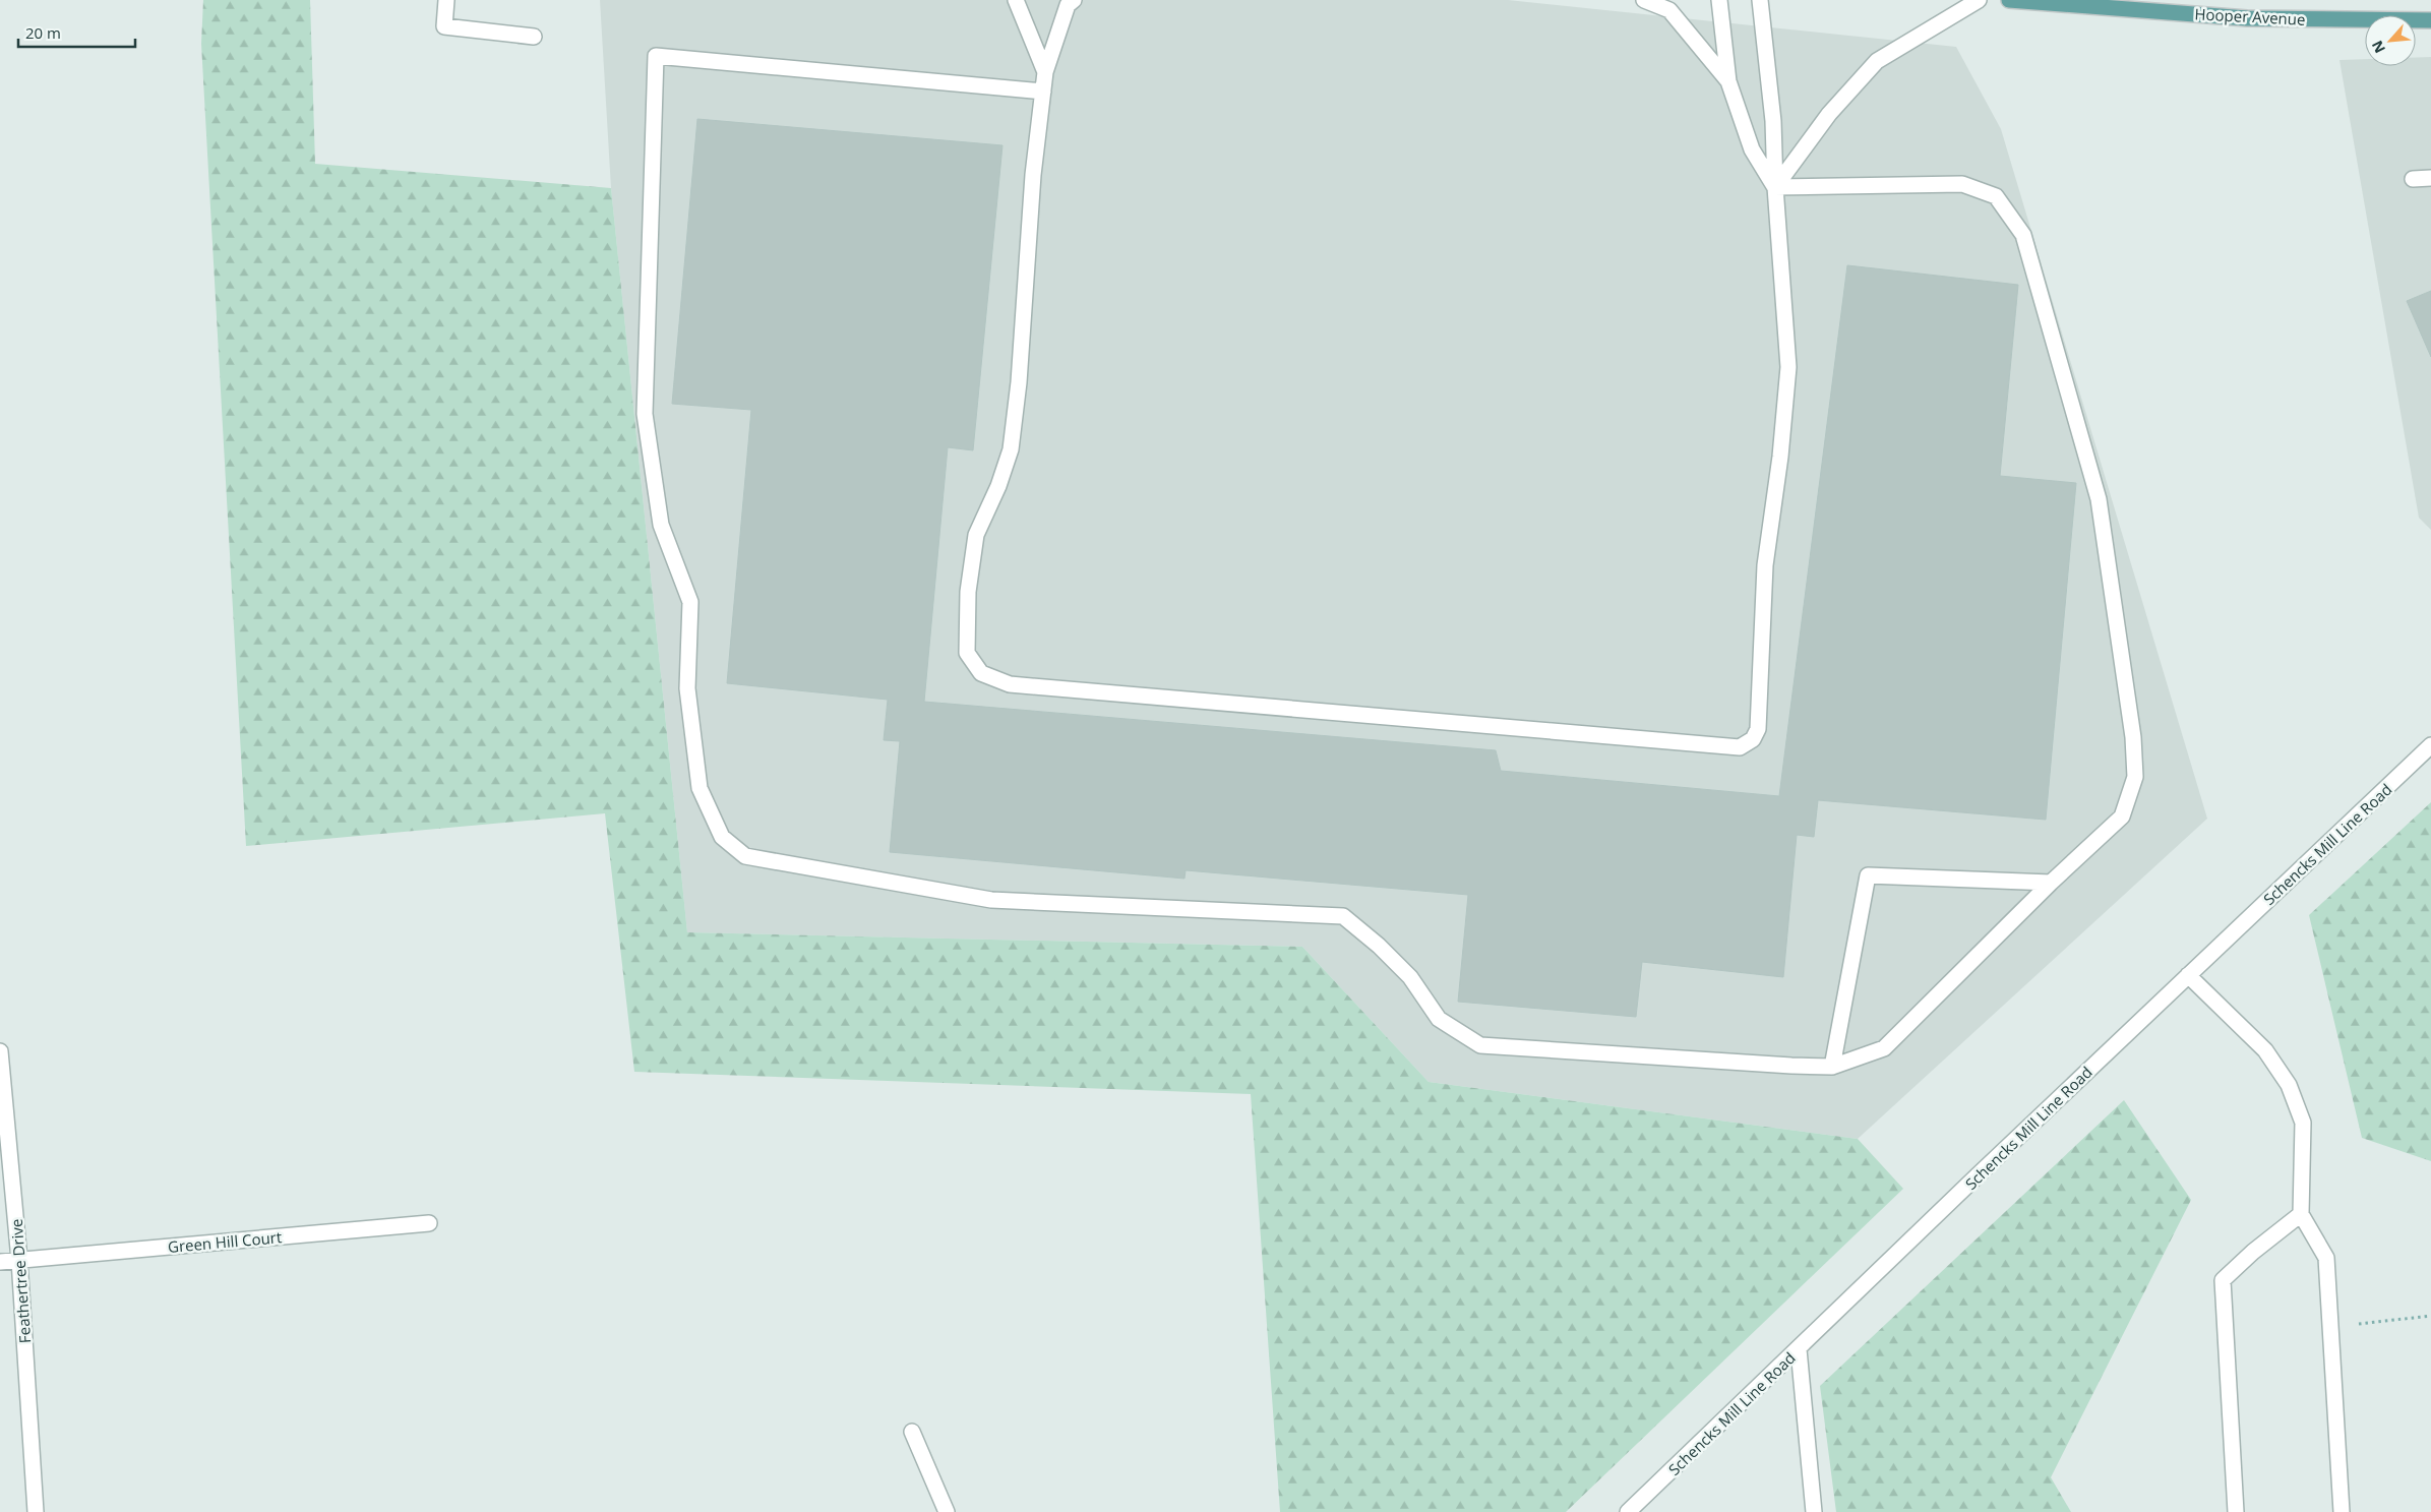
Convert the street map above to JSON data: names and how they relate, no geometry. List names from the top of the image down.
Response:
{
  "streets": {
    "main road": ["Hooper Avenue"],
    "street": ["Schencks Mill Line Road", "Green Hill Court", "Feathertree Drive"]
  },
  "crossings": [
    ["Green Hill Court", "Feathertree Drive"]
  ],
  "scale_bar": "20 m",
  "north": "bottom left"
}
